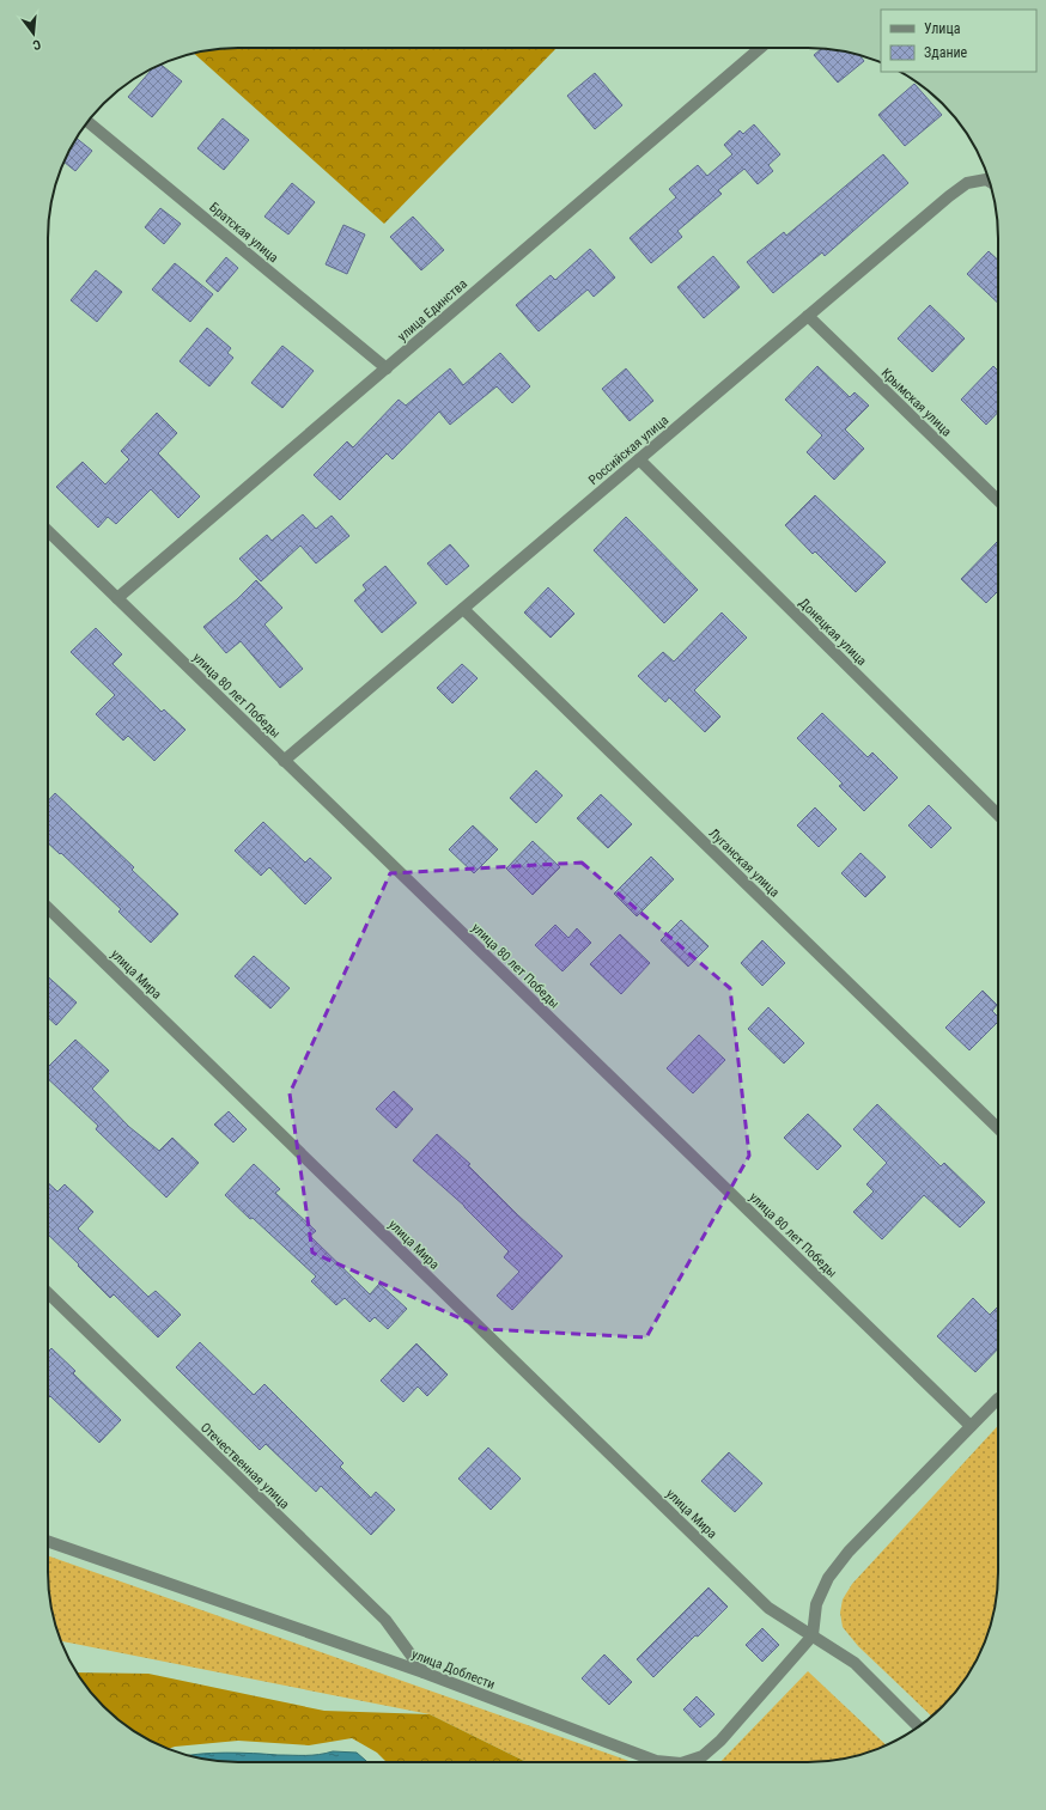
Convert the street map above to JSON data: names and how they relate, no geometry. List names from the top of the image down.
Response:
{
  "streets": {
    "street": [
      "Братская улица",
      "улица Единства",
      "Крымская улица",
      "Российская улица",
      "Донецкая улица",
      "улица 80 лет Победы",
      "Луганская улица",
      "улица Мира",
      "Отечественная улица",
      "улица Доблести"
    ]
  },
  "crossings": [
    ["Братская улица", "улица Единства"],
    ["улица Единства", "улица 80 лет Победы"],
    ["Крымская улица", "Российская улица"],
    ["Российская улица", "Донецкая улица"],
    ["Российская улица", "улица 80 лет Победы"],
    ["Российская улица", "Луганская улица"],
    ["улица Мира", "улица Доблести"],
    ["Отечественная улица", "улица Доблести"]
  ],
  "legend": ["Улица", "Здание"],
  "north": "bottom"
}
